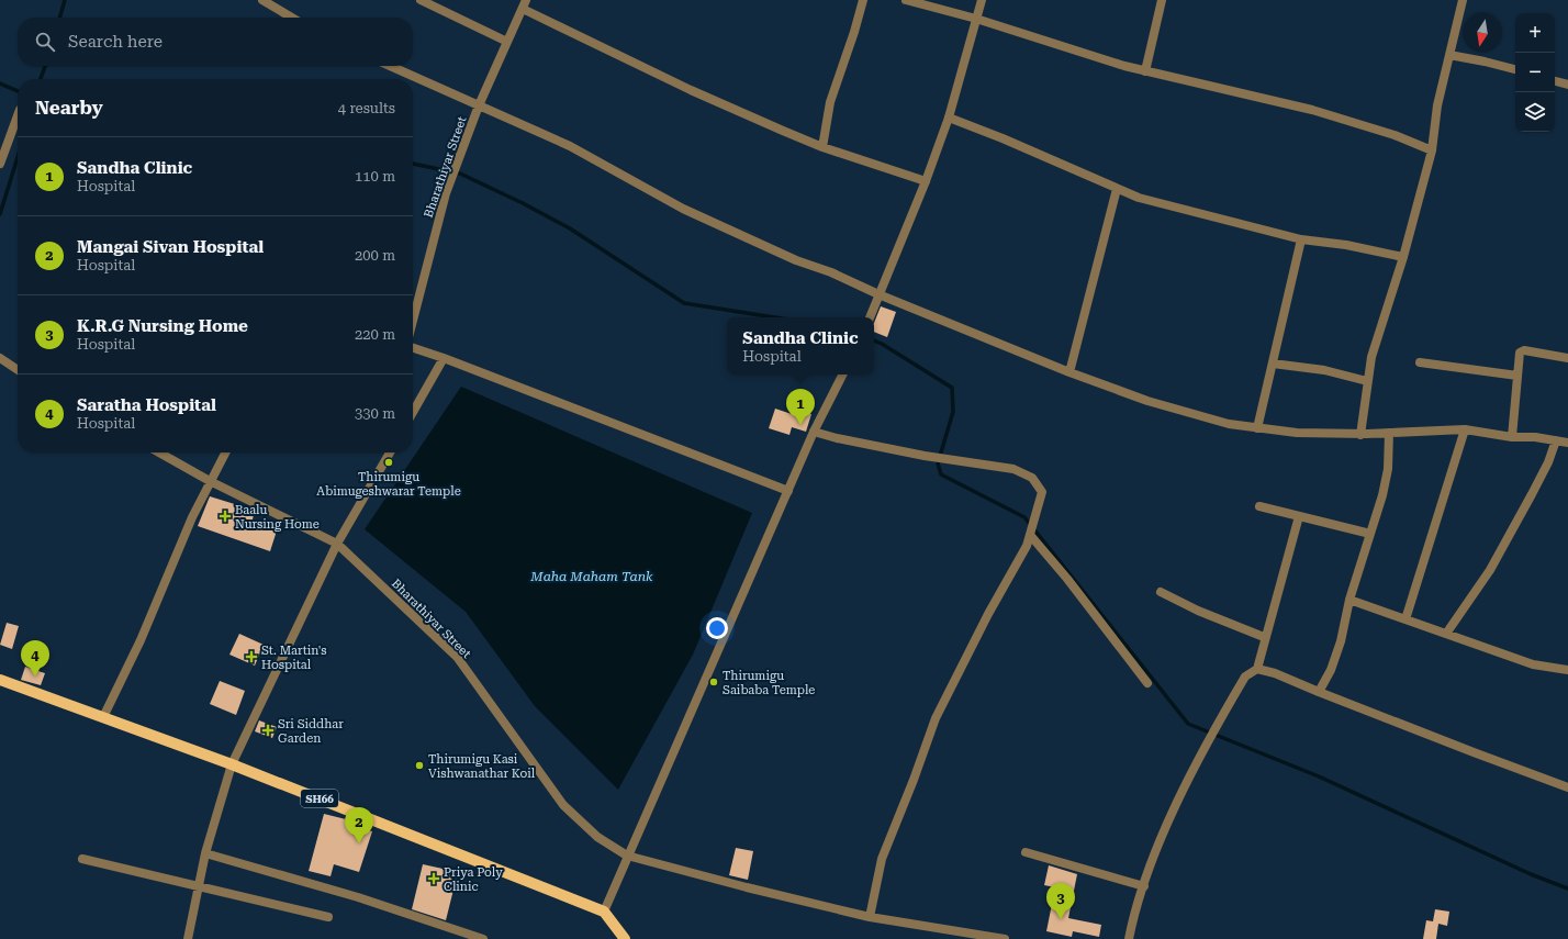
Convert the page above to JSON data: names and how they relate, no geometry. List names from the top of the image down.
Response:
{
  "streets": {
    "main road": ["SH66"],
    "street": ["Bharathiyar Street"]
  },
  "water": ["Maha Maham Tank"],
  "places": {
    "other": ["Thirumigu Abimugeshwarar Temple", "Thirumigu Saibaba Temple", "Thirumigu Kasi Vishwanathar Koil"],
    "health": [
      "Baalu Nursing Home",
      "St. Martin's Hospital",
      "Sri Siddhar Garden",
      "Priya Poly Clinic"
    ]
  },
  "north": "bottom",
  "page": {
    "map_buttons": ["+", "−"],
    "search": "Search here",
    "heading": ["Nearby", "4 results"],
    "list": [
      {
        "mark": "1",
        "name": "Sandha Clinic",
        "note": "Hospital",
        "value": "110 m"
      },
      {
        "mark": "2",
        "name": "Mangai Sivan Hospital",
        "note": "Hospital",
        "value": "200 m"
      },
      {
        "mark": "3",
        "name": "K.R.G Nursing Home",
        "note": "Hospital",
        "value": "220 m"
      },
      {
        "mark": "4",
        "name": "Saratha Hospital",
        "note": "Hospital",
        "value": "330 m"
      }
    ],
    "popup": ["Sandha Clinic", "Hospital"],
    "pins": [
      "1",
      "4",
      "2",
      "3"
    ]
  }
}
